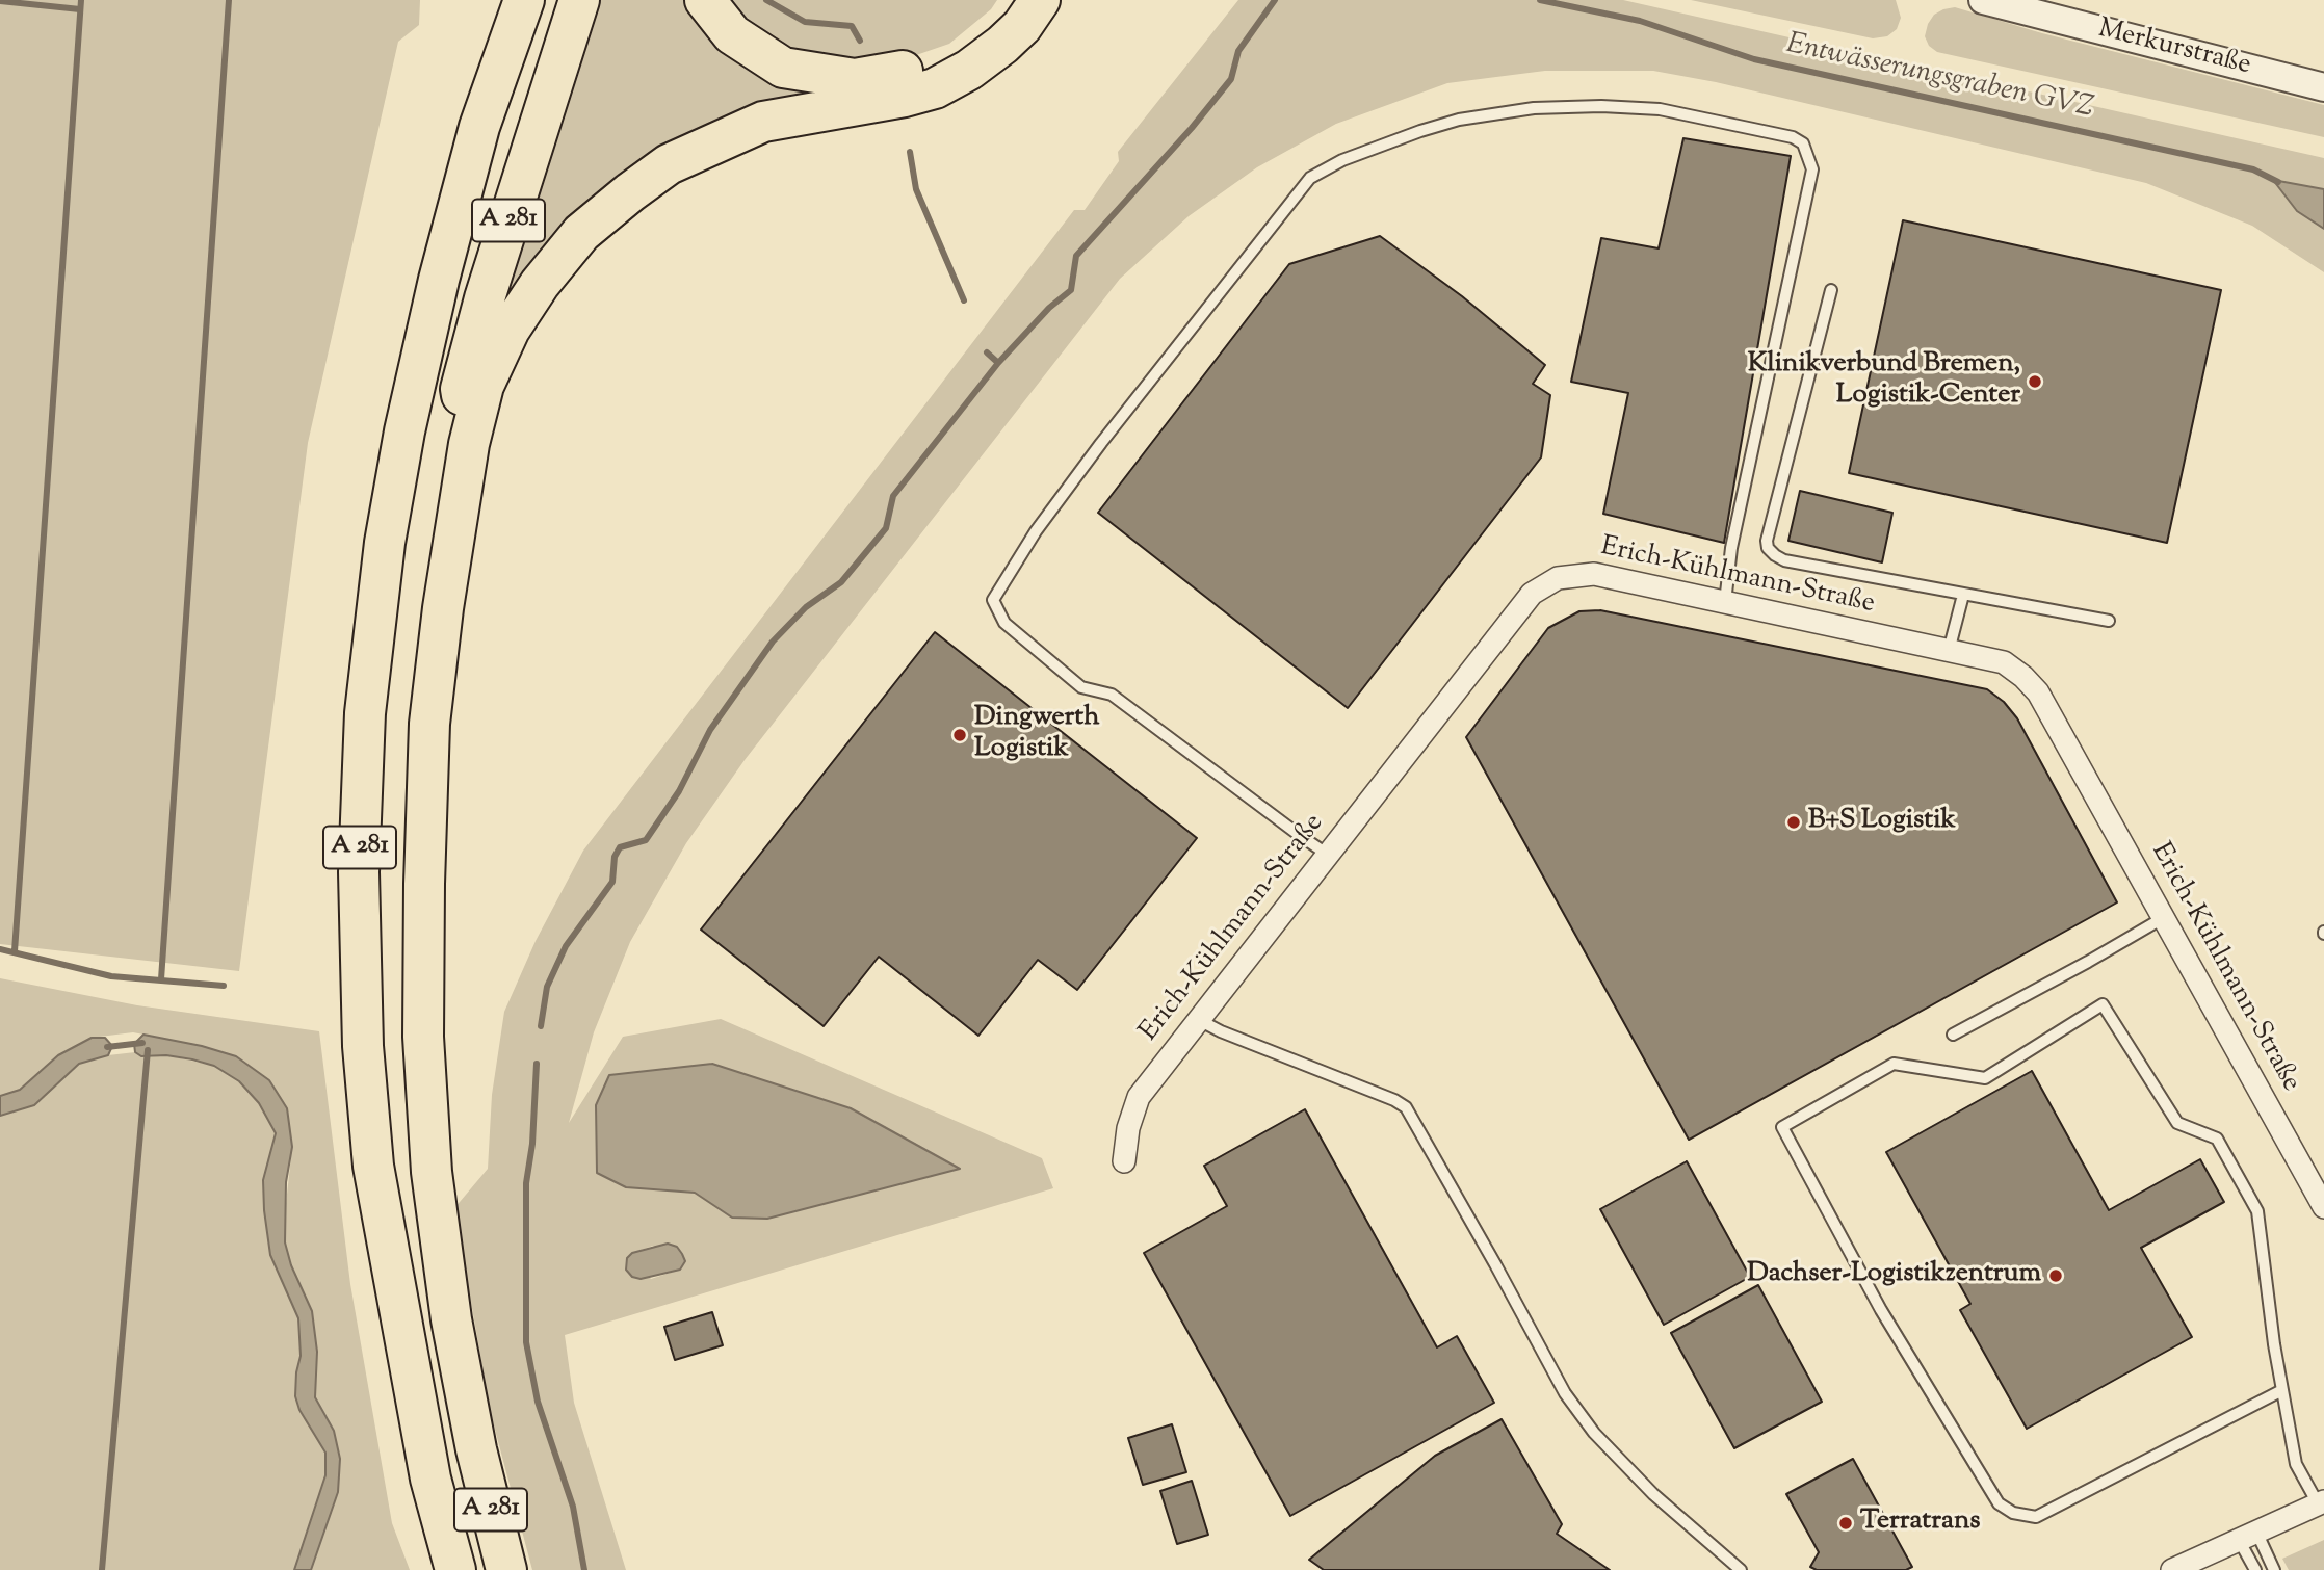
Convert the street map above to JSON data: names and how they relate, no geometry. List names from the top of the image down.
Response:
{
  "streets": {
    "highway": ["A 281"],
    "street": ["Merkurstraße", "Erich-Kühlmann-Straße"]
  },
  "water": ["Entwässerungsgraben GVZ"],
  "places": [
    "Klinikverbund Bremen, Logistik-Center",
    "Dingwerth Logistik",
    "B+S Logistik",
    "Dachser-Logistikzentrum",
    "Terratrans"
  ]
}
